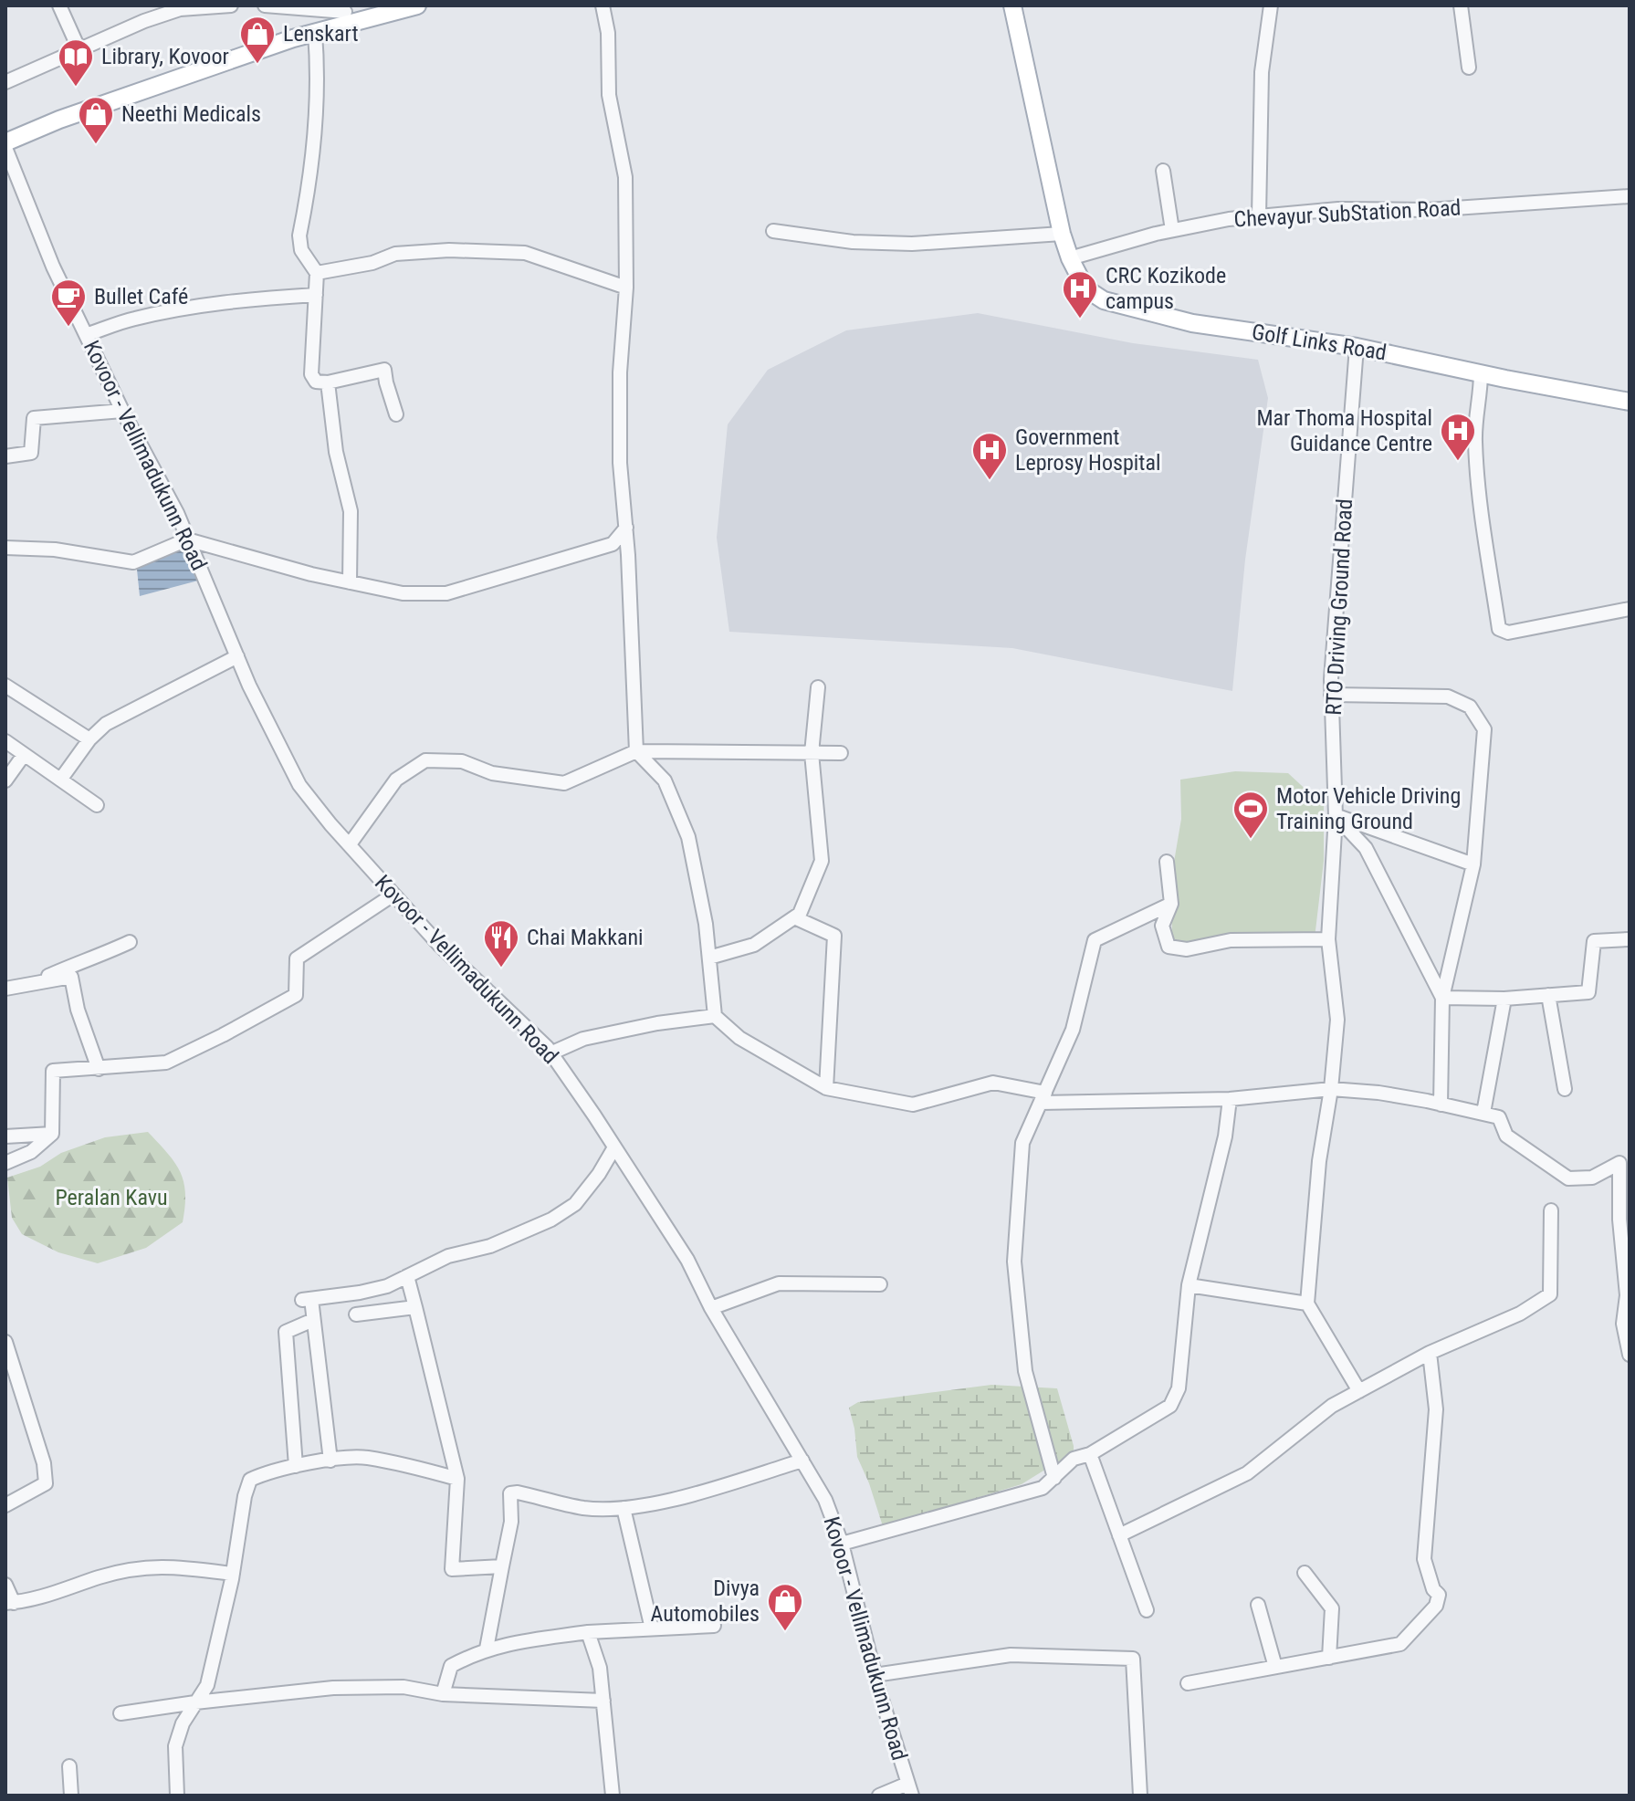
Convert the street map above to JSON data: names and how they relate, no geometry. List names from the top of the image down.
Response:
{
  "streets": {
    "main road": ["Golf Links Road"],
    "street": ["Chevayur SubStation Road", "Kovoor - Vellimadukunn Road", "RTO Driving Ground Road"]
  },
  "crossings": [
    ["Chevayur SubStation Road", "Golf Links Road"],
    ["Golf Links Road", "RTO Driving Ground Road"]
  ],
  "parks": ["Peralan Kavu"],
  "places": {
    "shop": ["Lenskart", "Neethi Medicals", "Divya Automobiles"],
    "library": ["Library, Kovoor"],
    "hospital": ["CRC Kozikode campus", "Mar Thoma Hospital Guidance Centre", "Government Leprosy Hospital"],
    "cafe": ["Bullet Café"],
    "sports": ["Motor Vehicle Driving Training Ground"],
    "restaurant": ["Chai Makkani"]
  }
}
